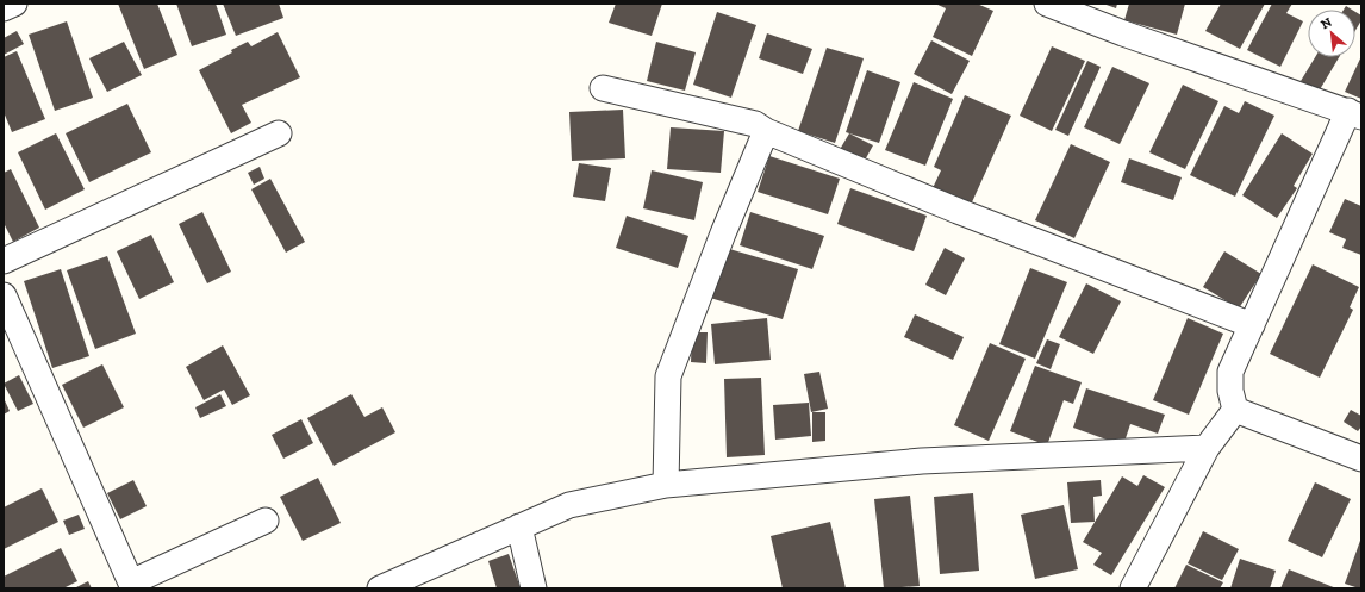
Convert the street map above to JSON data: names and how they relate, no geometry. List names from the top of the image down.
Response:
{
  "north": "top left"
}
